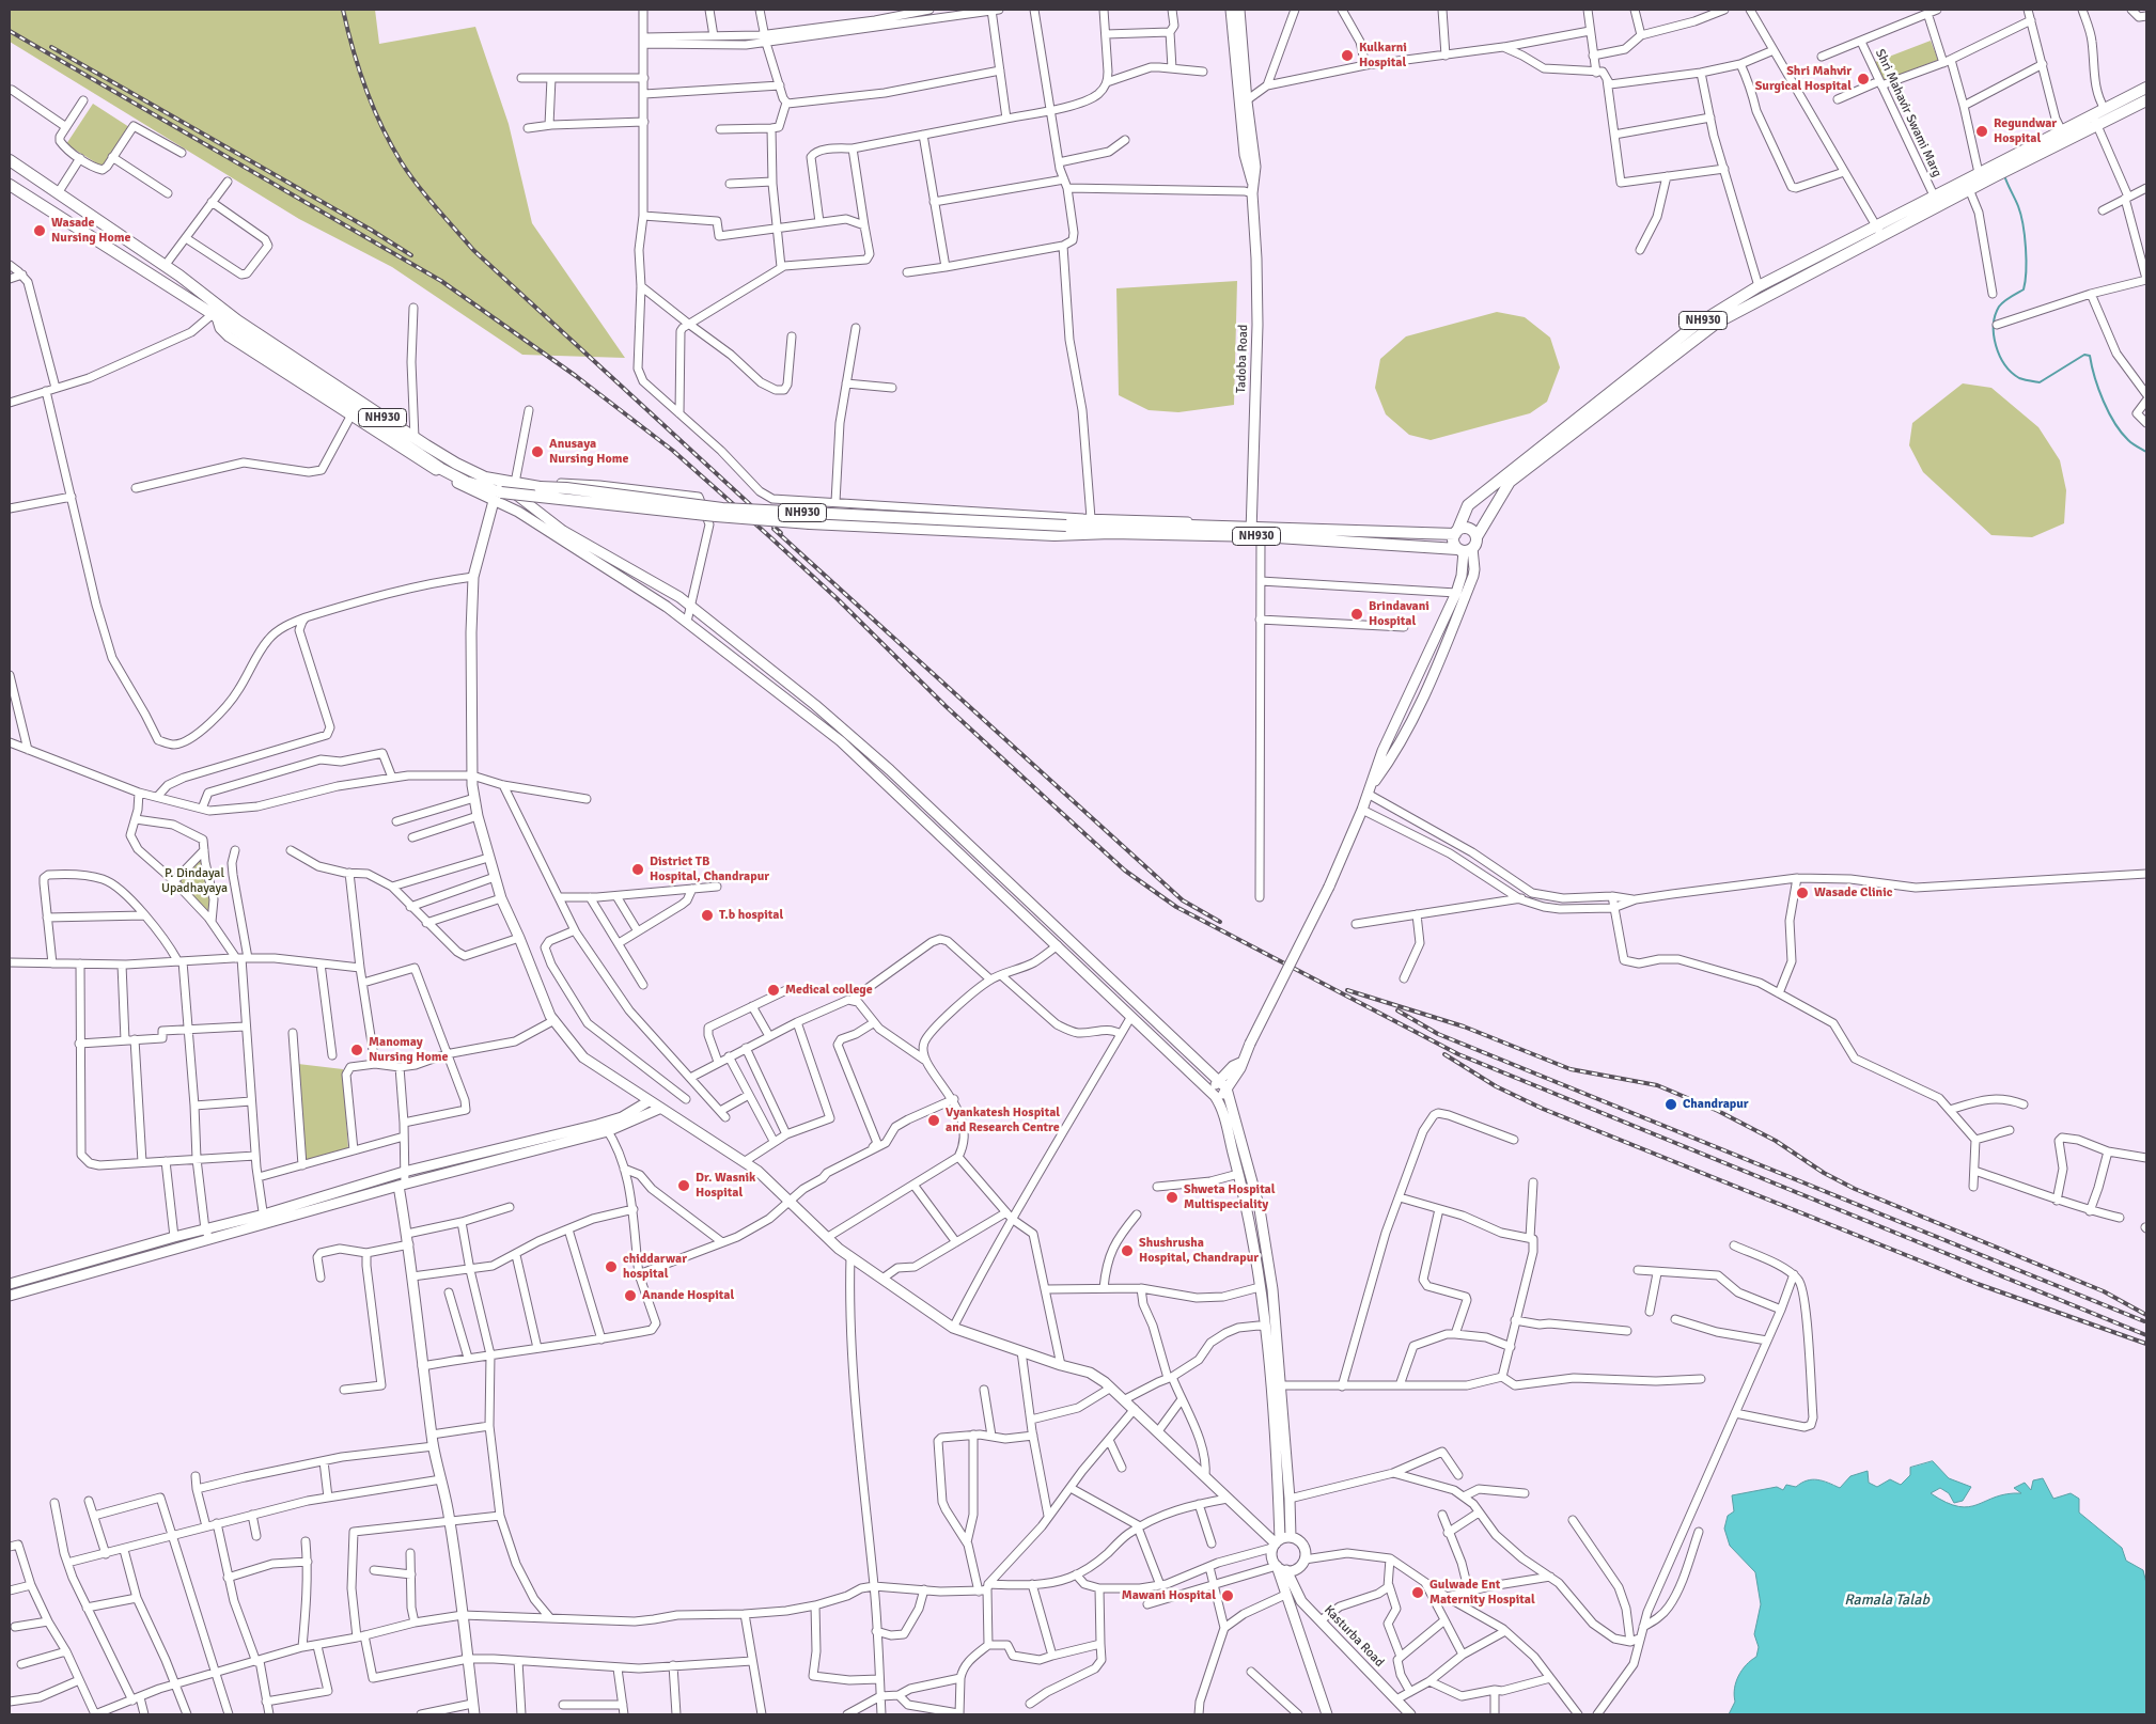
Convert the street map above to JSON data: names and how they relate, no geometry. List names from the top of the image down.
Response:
{
  "streets": {
    "highway": ["NH930"],
    "main road": ["Tadoba Road", "Kasturba Road"],
    "street": ["Shri Mahavir Swami Marg"]
  },
  "crossings": [
    ["Shri Mahavir Swami Marg", "NH930"],
    ["NH930", "Tadoba Road"]
  ],
  "water": ["Ramala Talab"],
  "parks": ["P. Dindayal Upadhayaya"],
  "places": [
    "Kulkarni Hospital",
    "Shri Mahvir Surgical Hospital",
    "Regundwar Hospital",
    "Wasade Nursing Home",
    "Anusaya Nursing Home",
    "Brindavani Hospital",
    "District TB Hospital, Chandrapur",
    "Wasade Clinic",
    "T.b hospital",
    "Medical college",
    "Manomay Nursing Home",
    "Chandrapur",
    "Vyankatesh Hospital and Research Centre",
    "Dr. Wasnik Hospital",
    "Shweta Hospital Multispeciality",
    "Shushrusha Hospital, Chandrapur",
    "chiddarwar hospital",
    "Anande Hospital",
    "Gulwade Ent Maternity Hospital",
    "Mawani Hospital"
  ]
}
